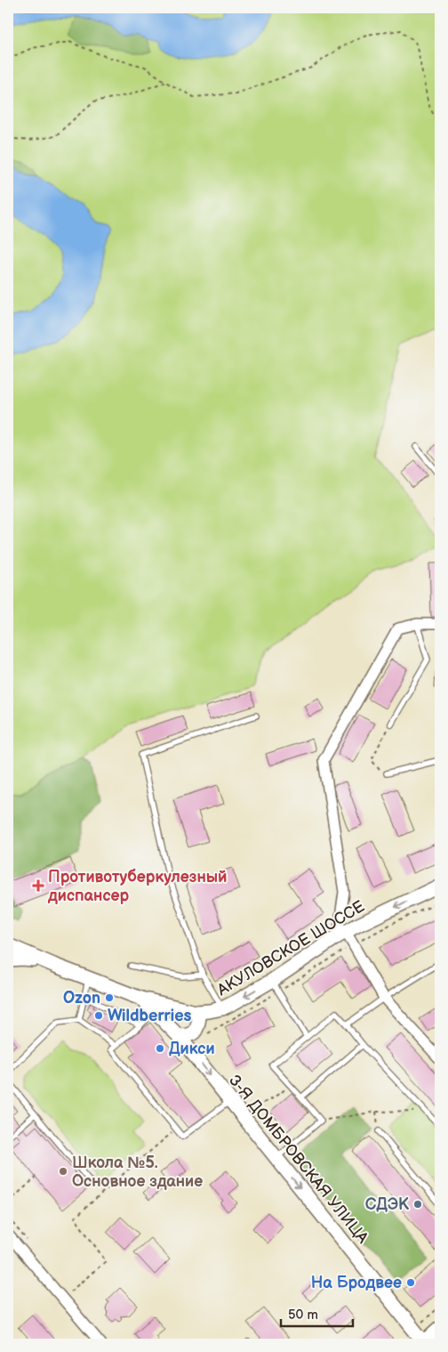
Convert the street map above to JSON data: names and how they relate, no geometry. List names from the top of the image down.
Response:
{
  "streets": {
    "street": ["АКУЛОВСКОЕ ШОССЕ", "3-Я ДОМБРОВСКАЯ УЛИЦА"]
  },
  "crossings": [
    ["АКУЛОВСКОЕ ШОССЕ", "3-Я ДОМБРОВСКАЯ УЛИЦА"]
  ],
  "one_way": ["3-Я ДОМБРОВСКАЯ УЛИЦА"],
  "places": {
    "health": ["Противотуберкулезный диспансер"],
    "other": [
      "Ozon",
      "Wildberries",
      "Дикси",
      "Школа №5. Основное здание",
      "СДЭК",
      "На Бродвее"
    ]
  },
  "scale_bar": "50 m"
}
